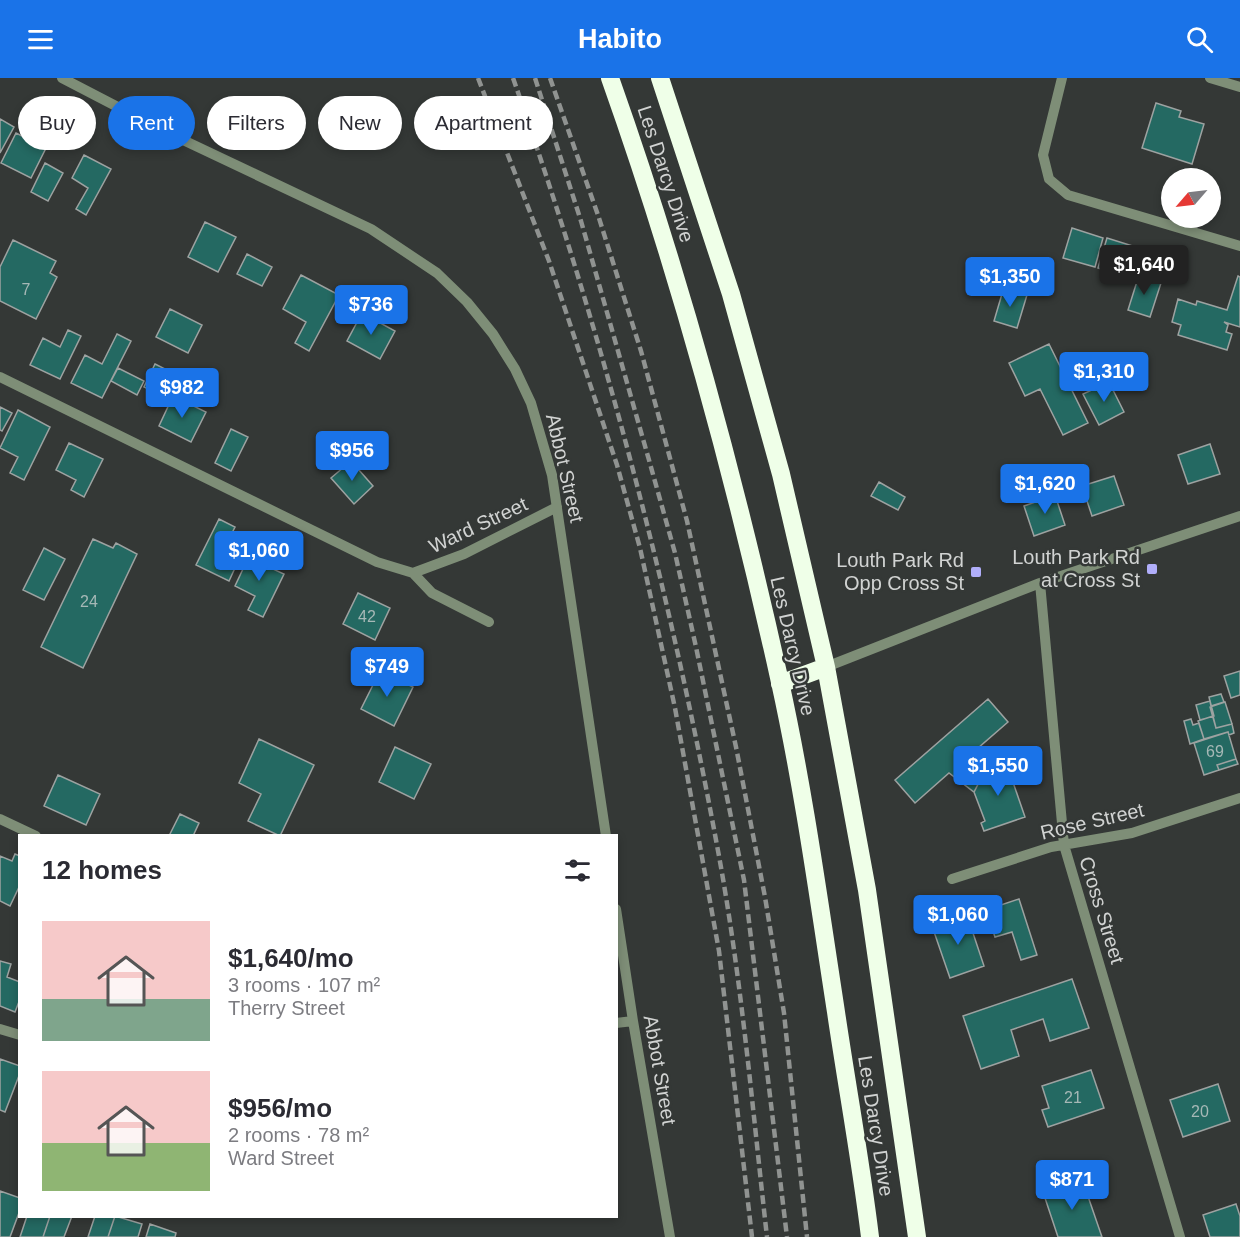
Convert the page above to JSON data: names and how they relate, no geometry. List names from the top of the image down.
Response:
{
  "streets": {
    "highway": ["Les Darcy Drive"],
    "street": [
      "Abbot Street",
      "Ward Street",
      "Rose Street",
      "Cross Street"
    ]
  },
  "crossings": [
    ["Abbot Street", "Ward Street"],
    ["Rose Street", "Cross Street"]
  ],
  "places": {
    "transit": ["Louth Park Rd at Cross St", "Louth Park Rd Opp Cross St"]
  },
  "house_numbers": [
    "7",
    "24",
    "42",
    "69",
    "21",
    "20"
  ],
  "north": "bottom left",
  "page": {
    "header": "Habito",
    "chip": [
      "Buy",
      "Rent",
      "Filters",
      "New",
      "Apartment"
    ],
    "price": [
      "$1,640",
      "$1,350",
      "$736",
      "$1,310",
      "$982",
      "$956",
      "$1,620",
      "$1,060",
      "$749",
      "$1,550",
      "$1,060",
      "$871"
    ],
    "heading": "12 homes",
    "list": [
      {
        "name": "$1,640/mo",
        "note": "3 rooms · 107 m² · Therry Street"
      },
      {
        "name": "$956/mo",
        "note": "2 rooms · 78 m² · Ward Street"
      }
    ]
  }
}
